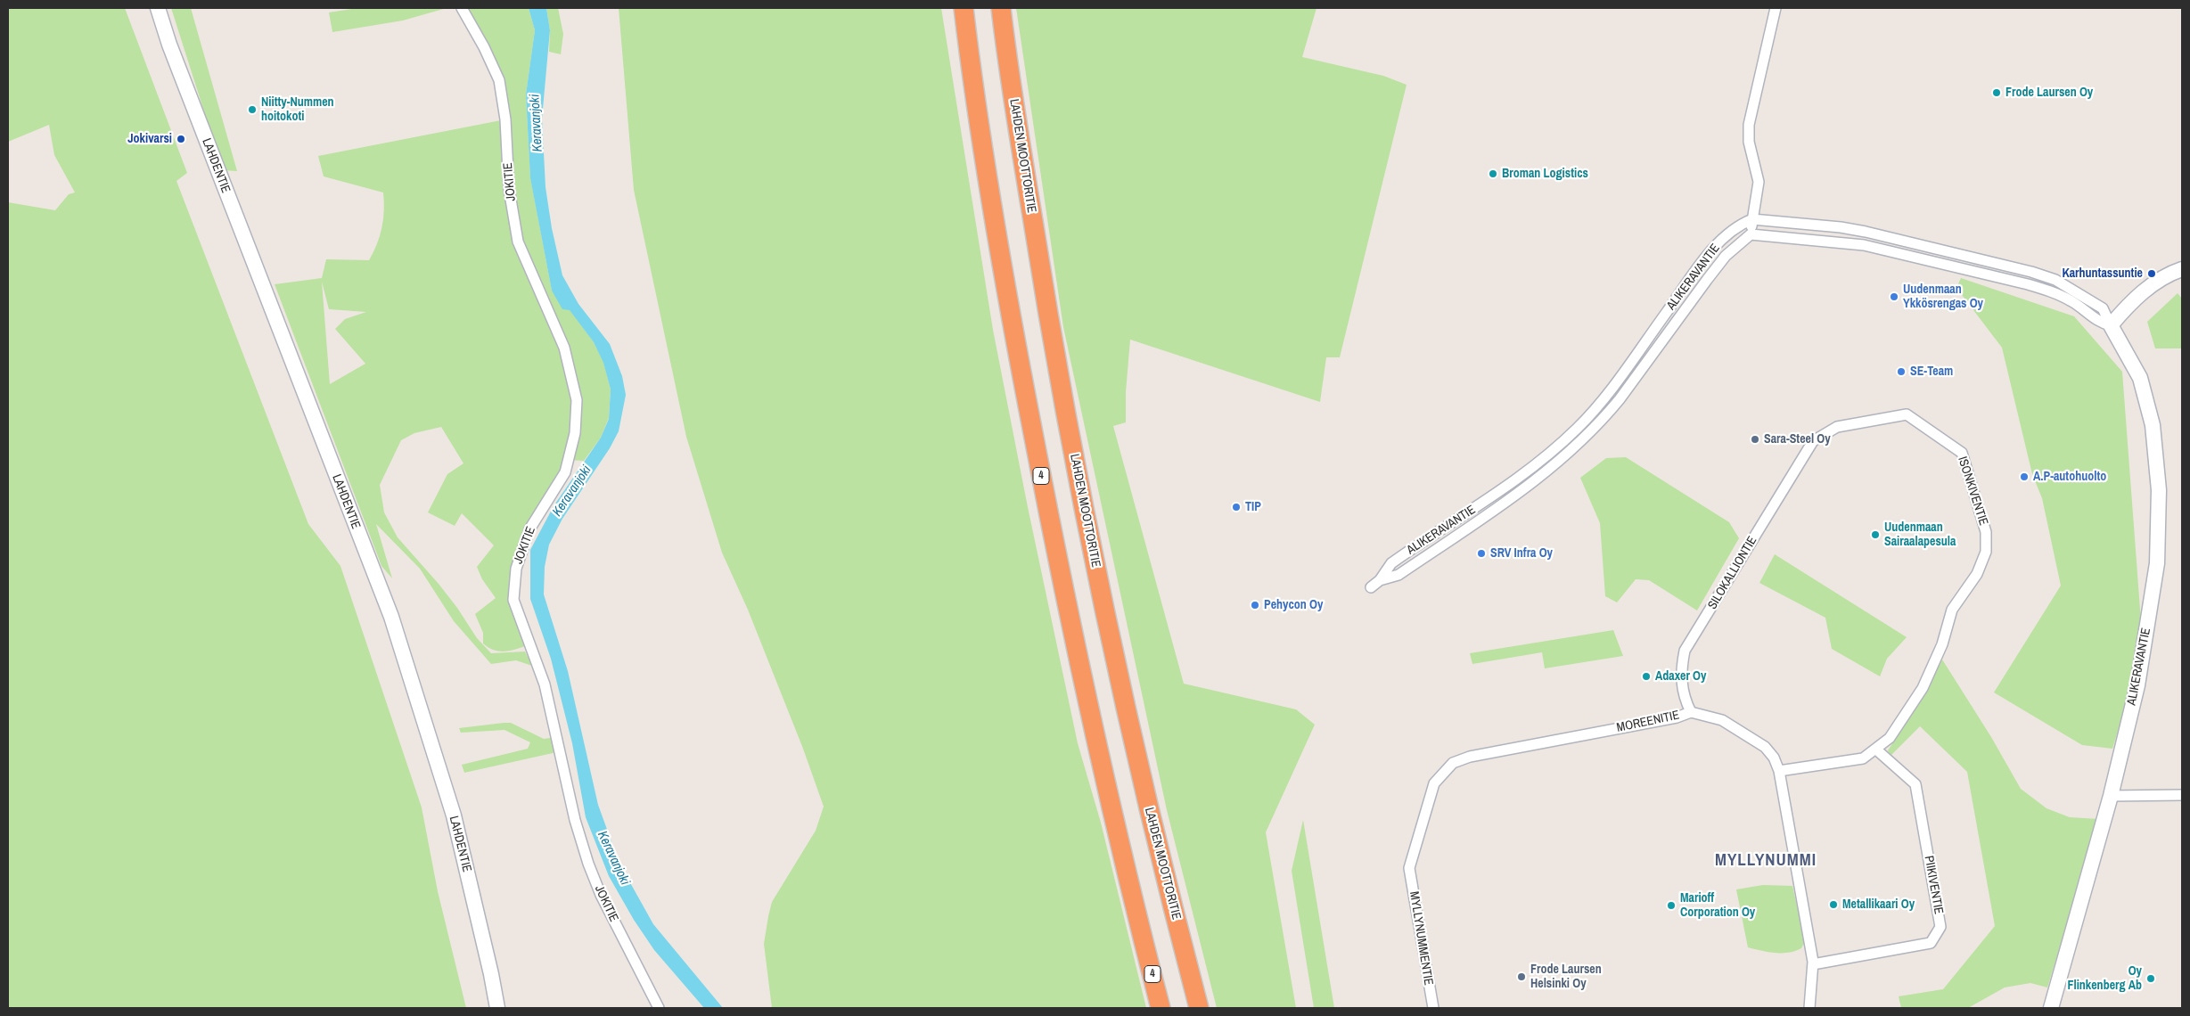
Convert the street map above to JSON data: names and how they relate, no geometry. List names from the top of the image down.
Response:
{
  "streets": {
    "highway": ["LAHDEN MOOTTORITIE", "4"],
    "main road": ["LAHDENTIE", "ALIKERAVANTIE"],
    "street": [
      "JOKITIE",
      "ISONKIVENTIE",
      "SILOKALLIONTIE",
      "MOREENITIE",
      "PIIKIVENTIE",
      "MYLLYNUMMENTIE"
    ]
  },
  "crossings": [
    ["ISONKIVENTIE", "SILOKALLIONTIE"],
    ["ISONKIVENTIE", "MOREENITIE"],
    ["ISONKIVENTIE", "PIIKIVENTIE"],
    ["SILOKALLIONTIE", "MOREENITIE"],
    ["MOREENITIE", "PIIKIVENTIE"],
    ["MOREENITIE", "MYLLYNUMMENTIE"]
  ],
  "districts": ["MYLLYNUMMI"],
  "water": ["Keravanjoki"],
  "places": [
    "Frode Laursen Oy",
    "Niitty-Nummen hoitokoti",
    "Jokivarsi",
    "Broman Logistics",
    "Karhuntassuntie",
    "Uudenmaan Ykkösrengas Oy",
    "SE-Team",
    "Sara-Steel Oy",
    "A.P-autohuolto",
    "TIP",
    "Uudenmaan Sairaalapesula",
    "SRV Infra Oy",
    "Pehycon Oy",
    "Adaxer Oy",
    "Metallikaari Oy",
    "Marioff Corporation Oy",
    "Frode Laursen Helsinki Oy",
    "Oy Flinkenberg Ab"
  ]
}
